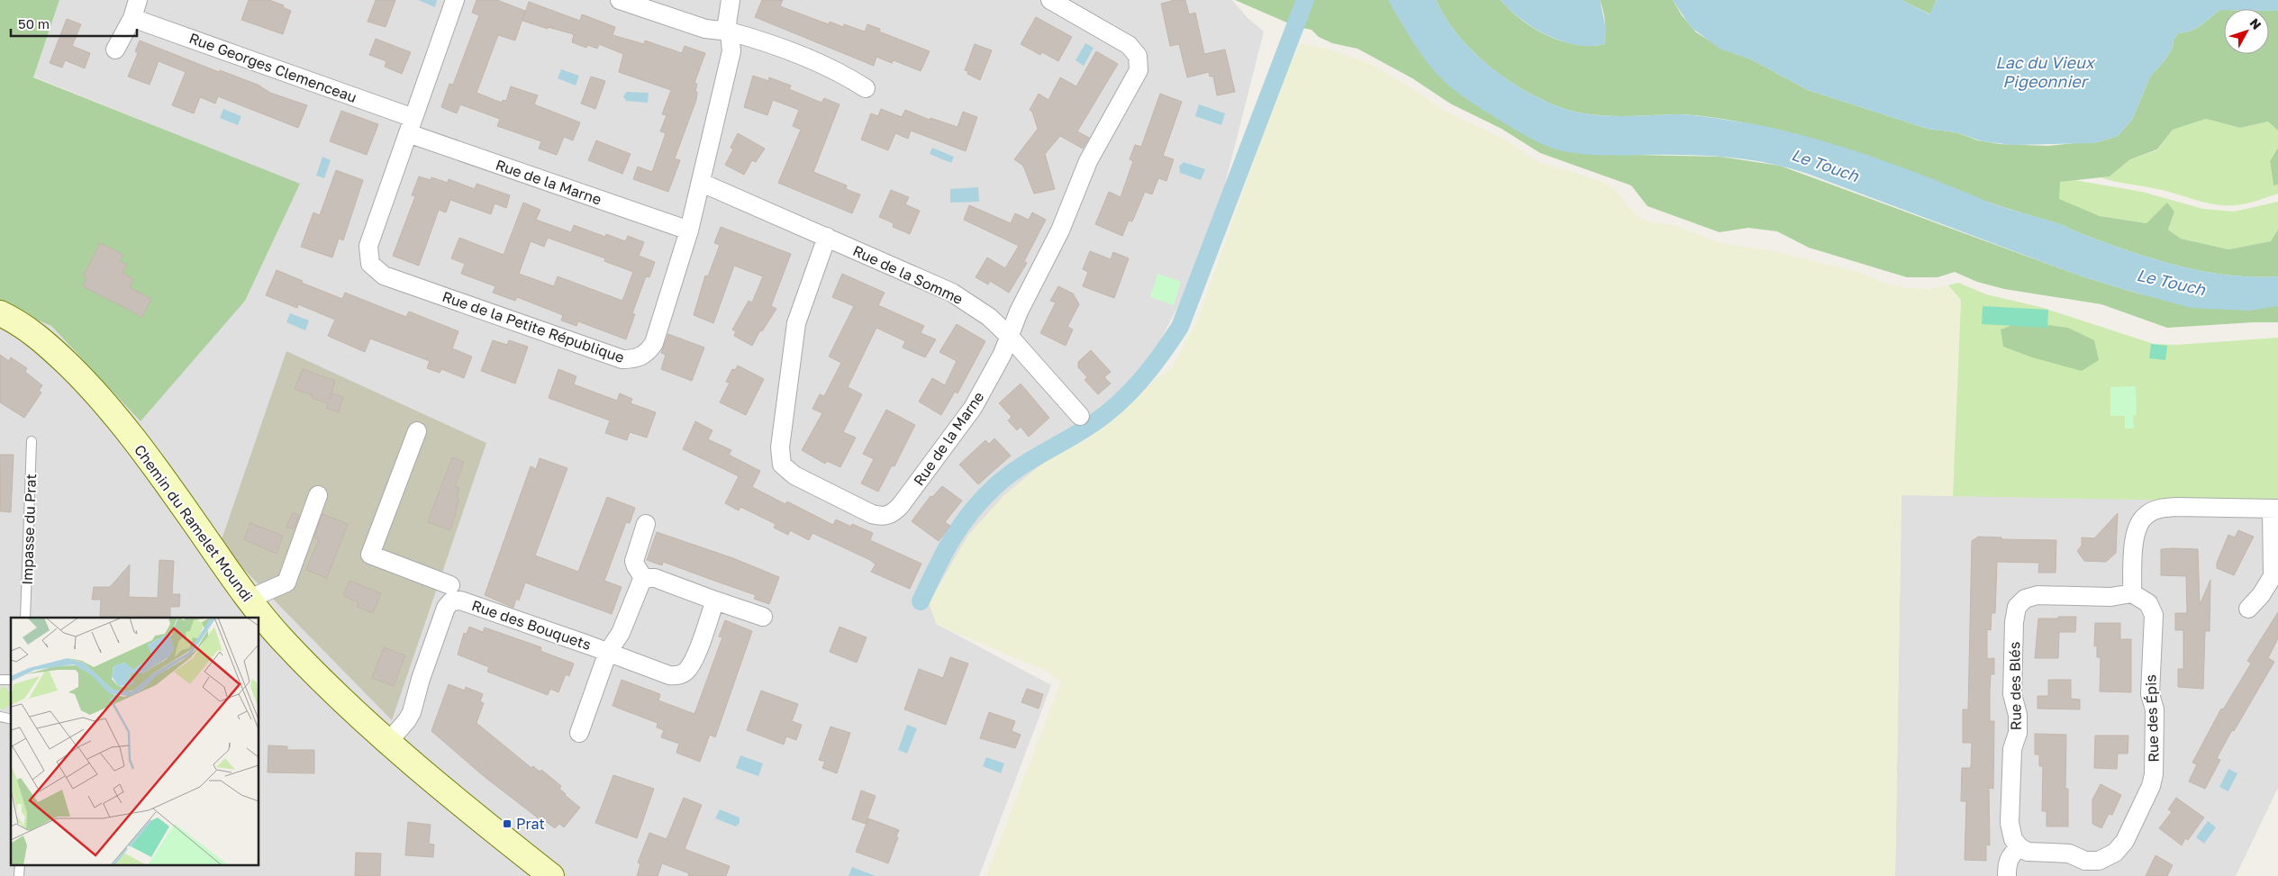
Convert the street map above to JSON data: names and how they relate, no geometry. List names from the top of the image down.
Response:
{
  "streets": {
    "main road": ["Chemin du Ramelet Moundi"],
    "street": [
      "Rue Georges Clemenceau",
      "Rue de la Marne",
      "Rue de la Somme",
      "Rue de la Petite République",
      "Rue des Bouquets",
      "Rue des Blés",
      "Rue des Épis"
    ],
    "lane": ["Impasse du Prat"]
  },
  "crossings": [
    ["Rue Georges Clemenceau", "Rue de la Marne"],
    ["Rue Georges Clemenceau", "Rue de la Petite République"],
    ["Rue de la Marne", "Rue de la Somme"],
    ["Rue de la Marne", "Rue de la Petite République"],
    ["Rue de la Somme", "Rue de la Petite République"],
    ["Rue des Blés", "Rue des Épis"]
  ],
  "water": ["Lac du Vieux Pigeonnier", "Le Touch"],
  "places": {
    "transit": ["Prat"]
  },
  "scale_bar": "50 m",
  "north": "top right"
}
